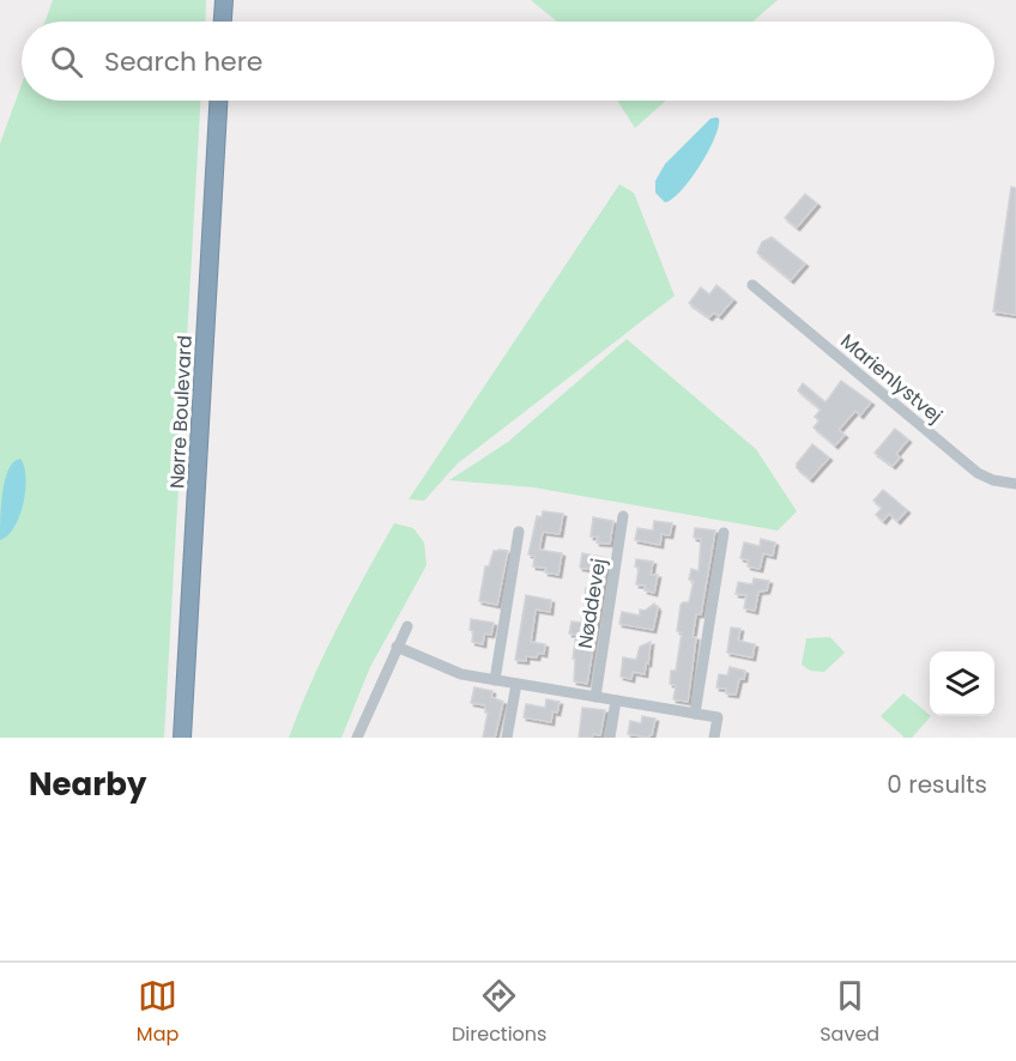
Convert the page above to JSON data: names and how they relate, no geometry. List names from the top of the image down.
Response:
{
  "streets": {
    "highway": ["Nørre Boulevard"],
    "street": ["Marienlystvej", "Nøddevej"]
  },
  "page": {
    "search": "Search here",
    "heading": ["Nearby", "0 results"],
    "nav": ["Map", "Directions", "Saved"]
  }
}
